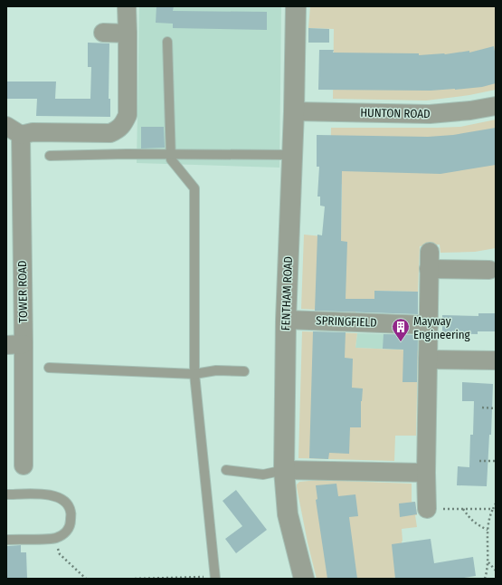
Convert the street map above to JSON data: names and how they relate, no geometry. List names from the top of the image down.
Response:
{
  "streets": {
    "street": [
      "HUNTON ROAD",
      "TOWER ROAD",
      "FENTHAM ROAD",
      "SPRINGFIELD"
    ]
  },
  "crossings": [
    ["HUNTON ROAD", "FENTHAM ROAD"],
    ["FENTHAM ROAD", "SPRINGFIELD"]
  ],
  "places": {
    "building": ["Mayway Engineering"]
  }
}
